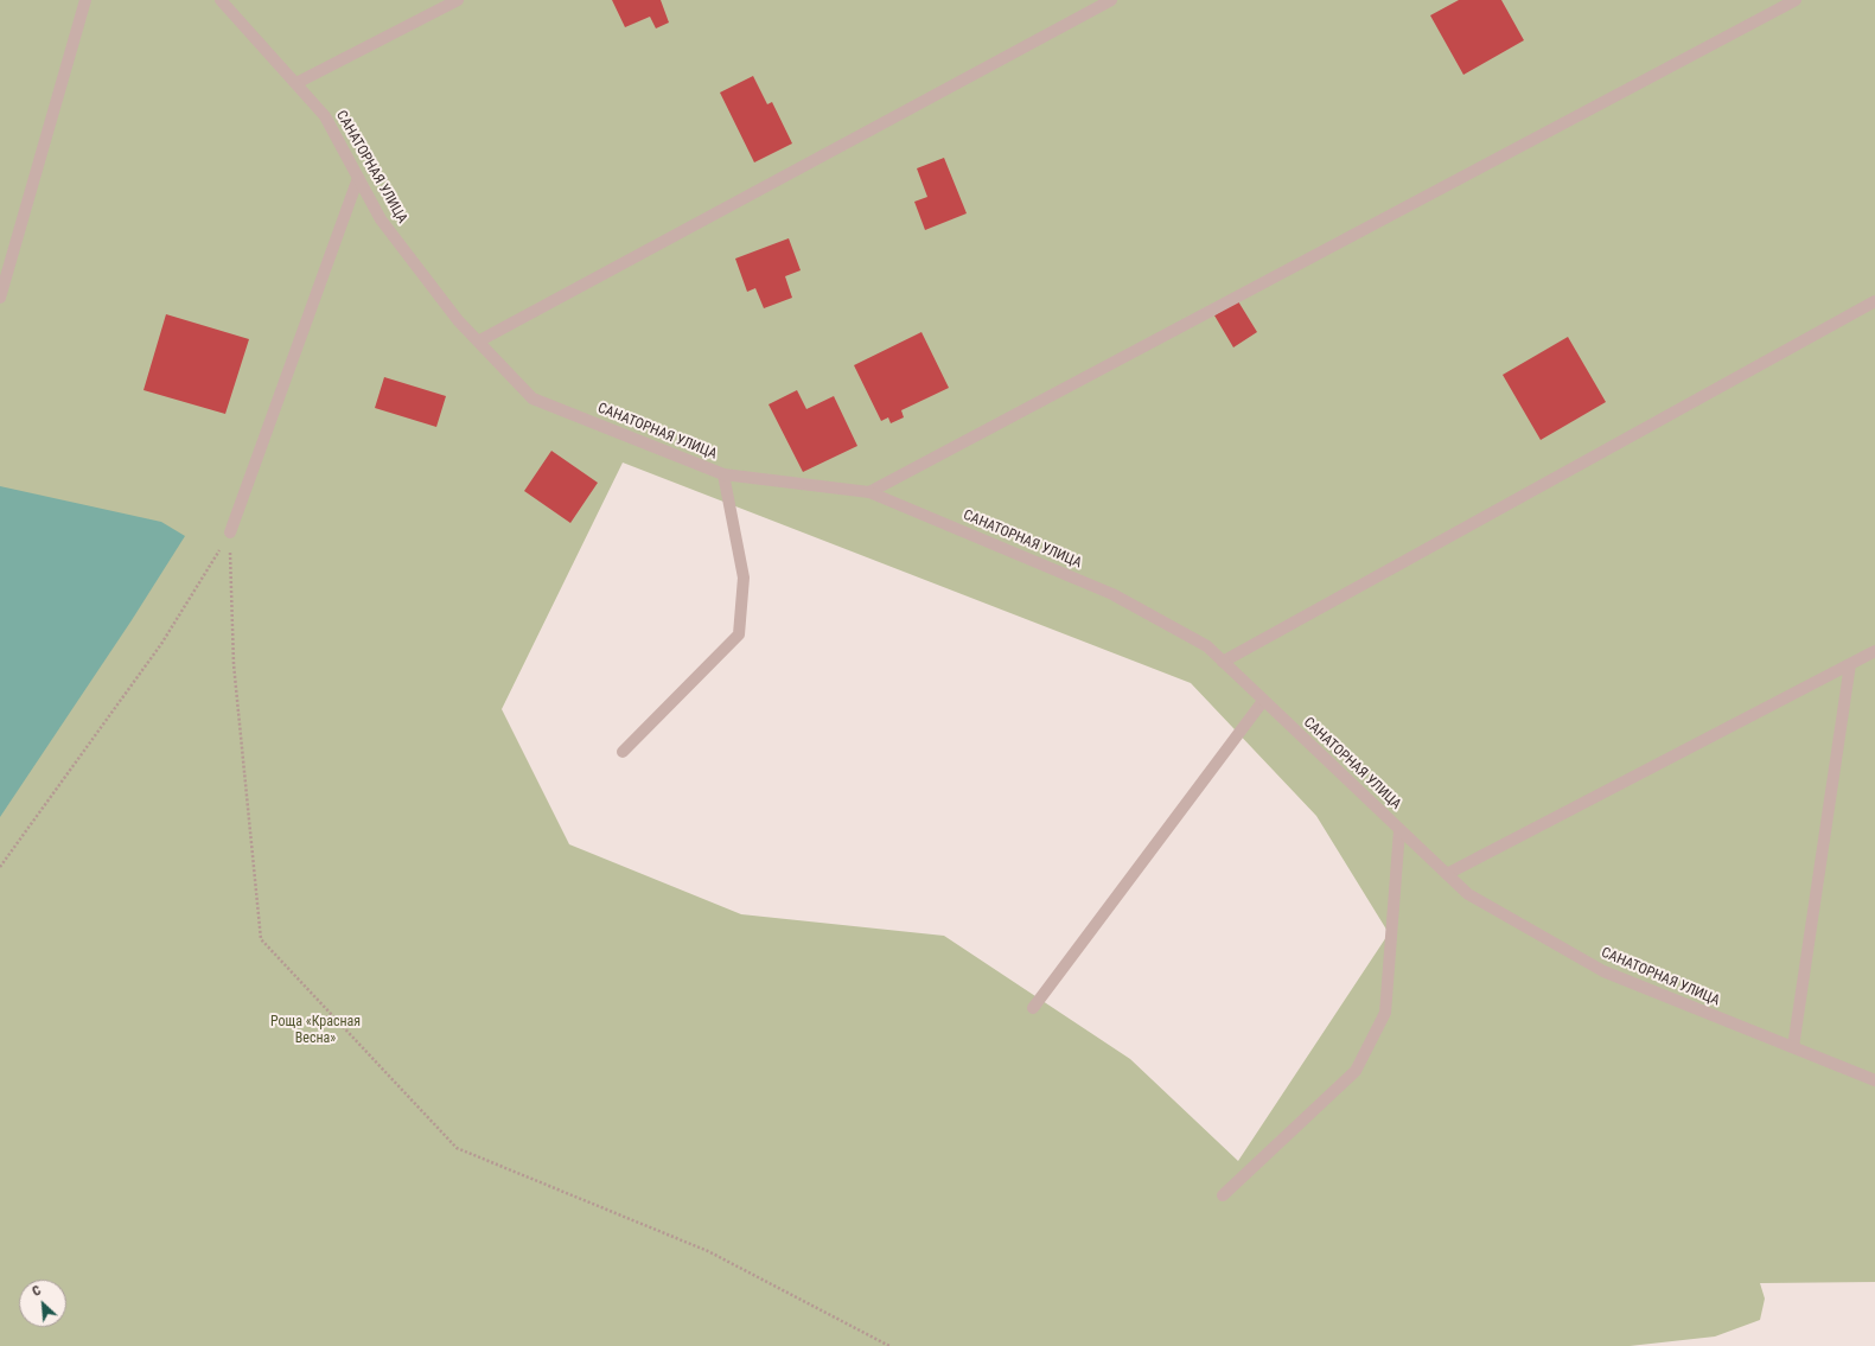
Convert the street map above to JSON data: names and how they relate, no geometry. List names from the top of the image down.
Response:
{
  "streets": {
    "street": ["САНАТОРНАЯ УЛИЦА"]
  },
  "parks": ["Роща «Красная Весна»"],
  "north": "top left"
}
